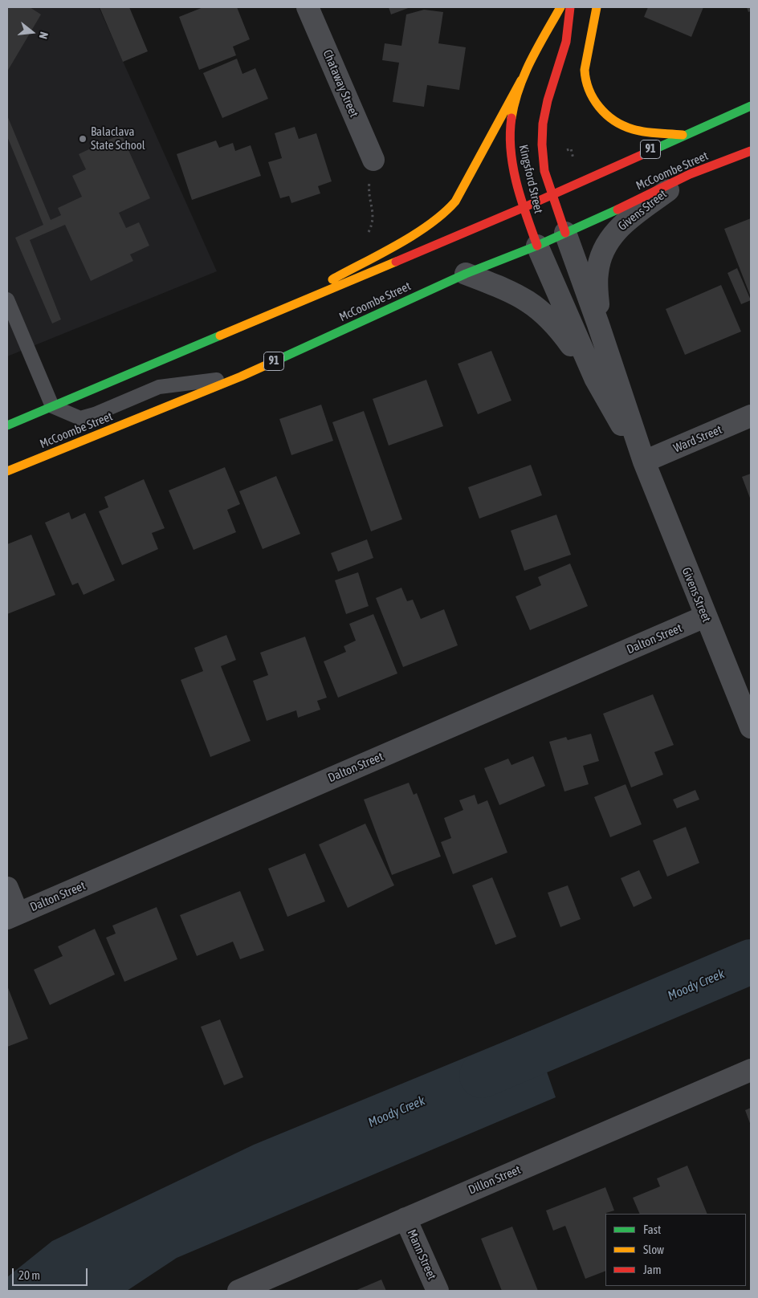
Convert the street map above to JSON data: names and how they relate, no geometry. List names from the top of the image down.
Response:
{
  "streets": {
    "main road": ["91", "McCoombe Street", "Kingsford Street"],
    "street": [
      "Chataway Street",
      "Givens Street",
      "Ward Street",
      "Dalton Street",
      "Dillon Street",
      "Mann Street"
    ]
  },
  "crossings": [
    ["91", "Kingsford Street"],
    ["McCoombe Street", "Kingsford Street"],
    ["McCoombe Street", "Givens Street"],
    ["Kingsford Street", "Givens Street"],
    ["Givens Street", "Ward Street"],
    ["Givens Street", "Dalton Street"],
    ["Dillon Street", "Mann Street"]
  ],
  "water": ["Moody Creek"],
  "places": ["Balaclava State School"],
  "legend": ["Fast", "Slow", "Jam"],
  "scale_bar": "20 m",
  "north": "right"
}
